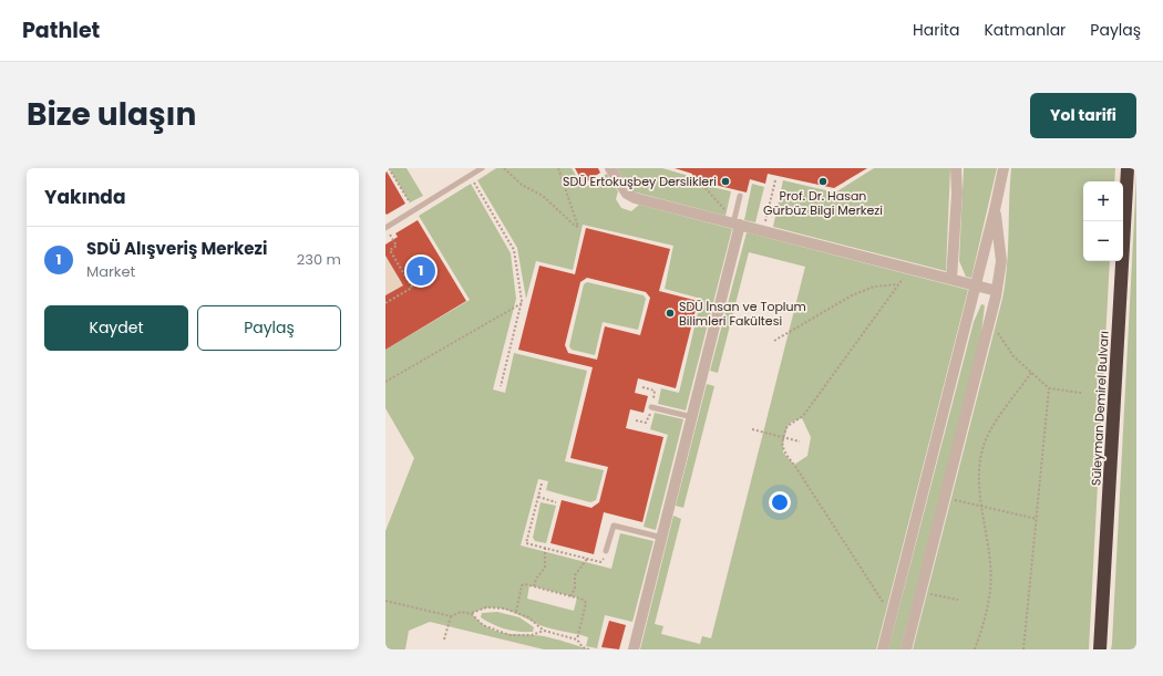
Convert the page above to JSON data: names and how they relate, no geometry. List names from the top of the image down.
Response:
{
  "streets": {
    "highway": ["Süleyman Demirel Bulvarı"]
  },
  "places": ["SDÜ Ertokuşbey Derslikleri", "Prof. Dr. Hasan Gürbüz Bilgi Merkezi", "SDÜ İnsan ve Toplum Bilimleri Fakültesi"],
  "page": {
    "header": "Pathlet",
    "nav": ["Harita", "Katmanlar", "Paylaş"],
    "title": "Bize ulaşın",
    "buttons": [
      "Yol tarifi",
      ["Kaydet", "Paylaş"]
    ],
    "heading": "Yakında",
    "map_buttons": ["+", "−"],
    "list": [
      {
        "mark": "1",
        "name": "SDÜ Alışveriş Merkezi",
        "note": "Market",
        "value": "230 m"
      }
    ],
    "pins": "1"
  }
}
